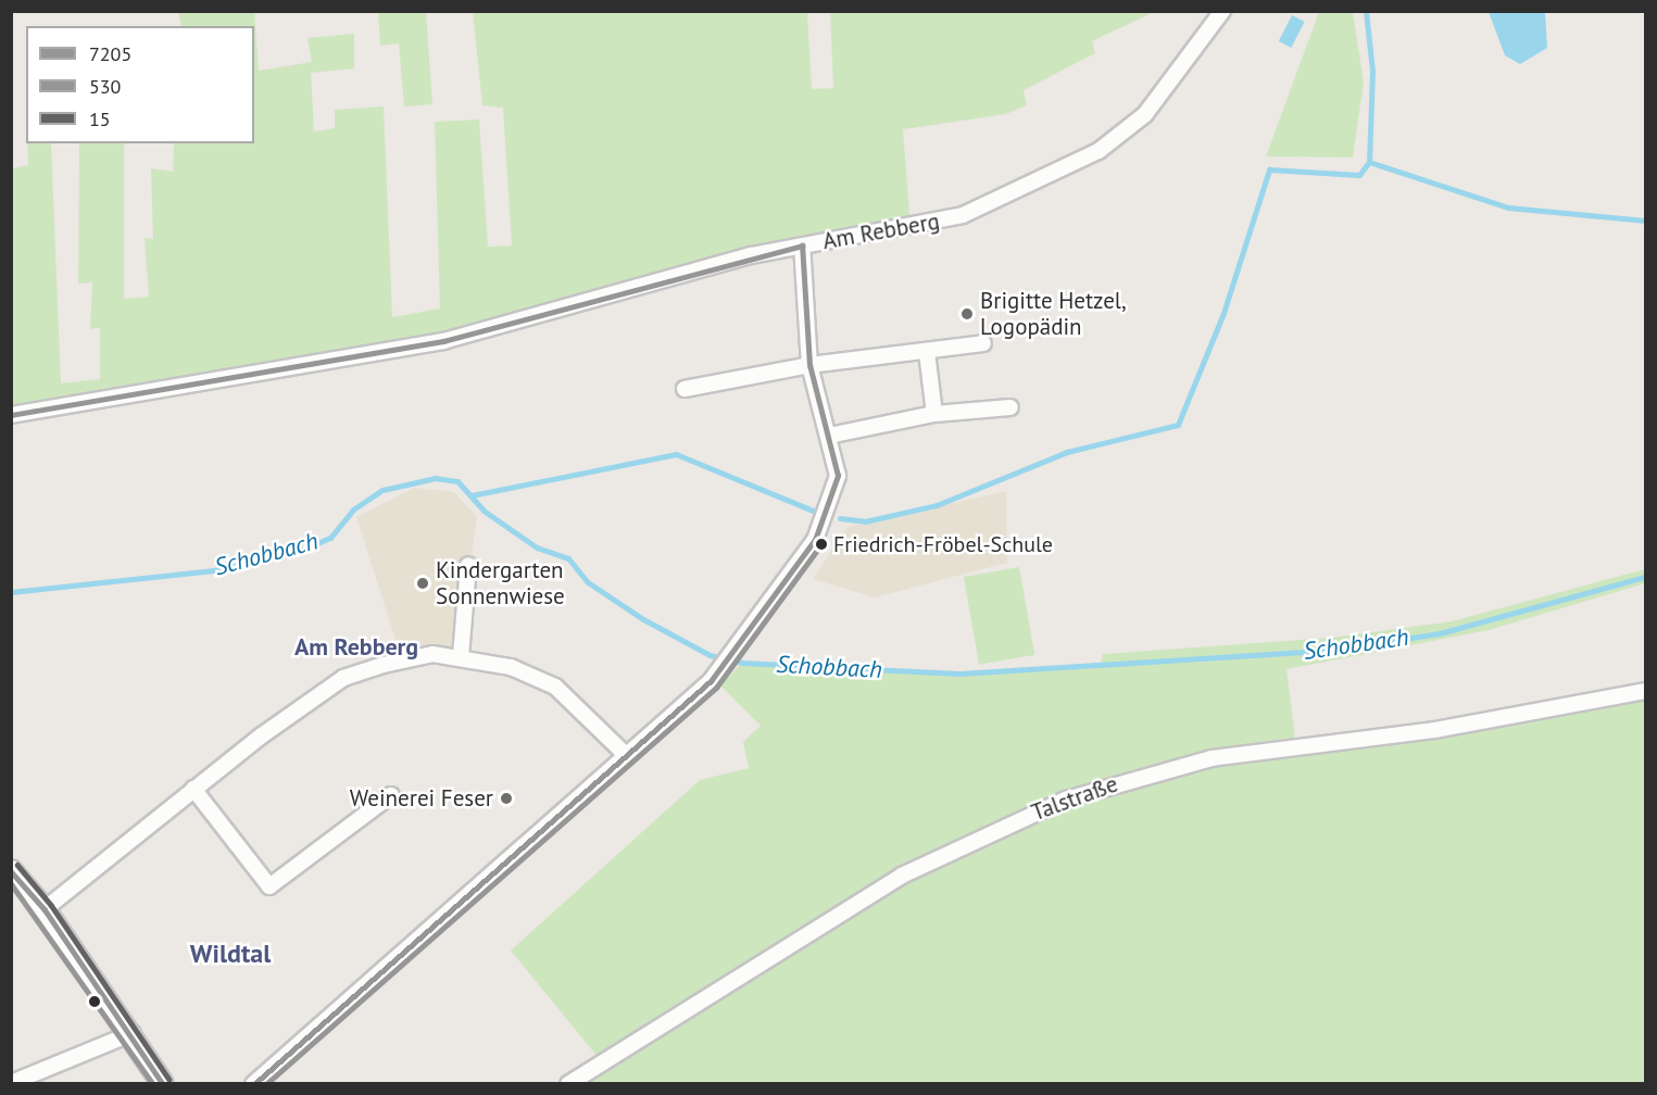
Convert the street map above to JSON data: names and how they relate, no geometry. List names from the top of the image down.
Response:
{
  "streets": {
    "street": ["Am Rebberg", "Talstraße"]
  },
  "districts": ["Am Rebberg", "Wildtal"],
  "water": ["Schobbach"],
  "places": [
    "Brigitte Hetzel, Logopädin",
    "Friedrich-Fröbel-Schule",
    "Kindergarten Sonnenwiese",
    "Weinerei Feser"
  ],
  "lines": ["transit line 7205", "transit line 530", "transit line 15"],
  "legend": ["7205", "530", "15"]
}
